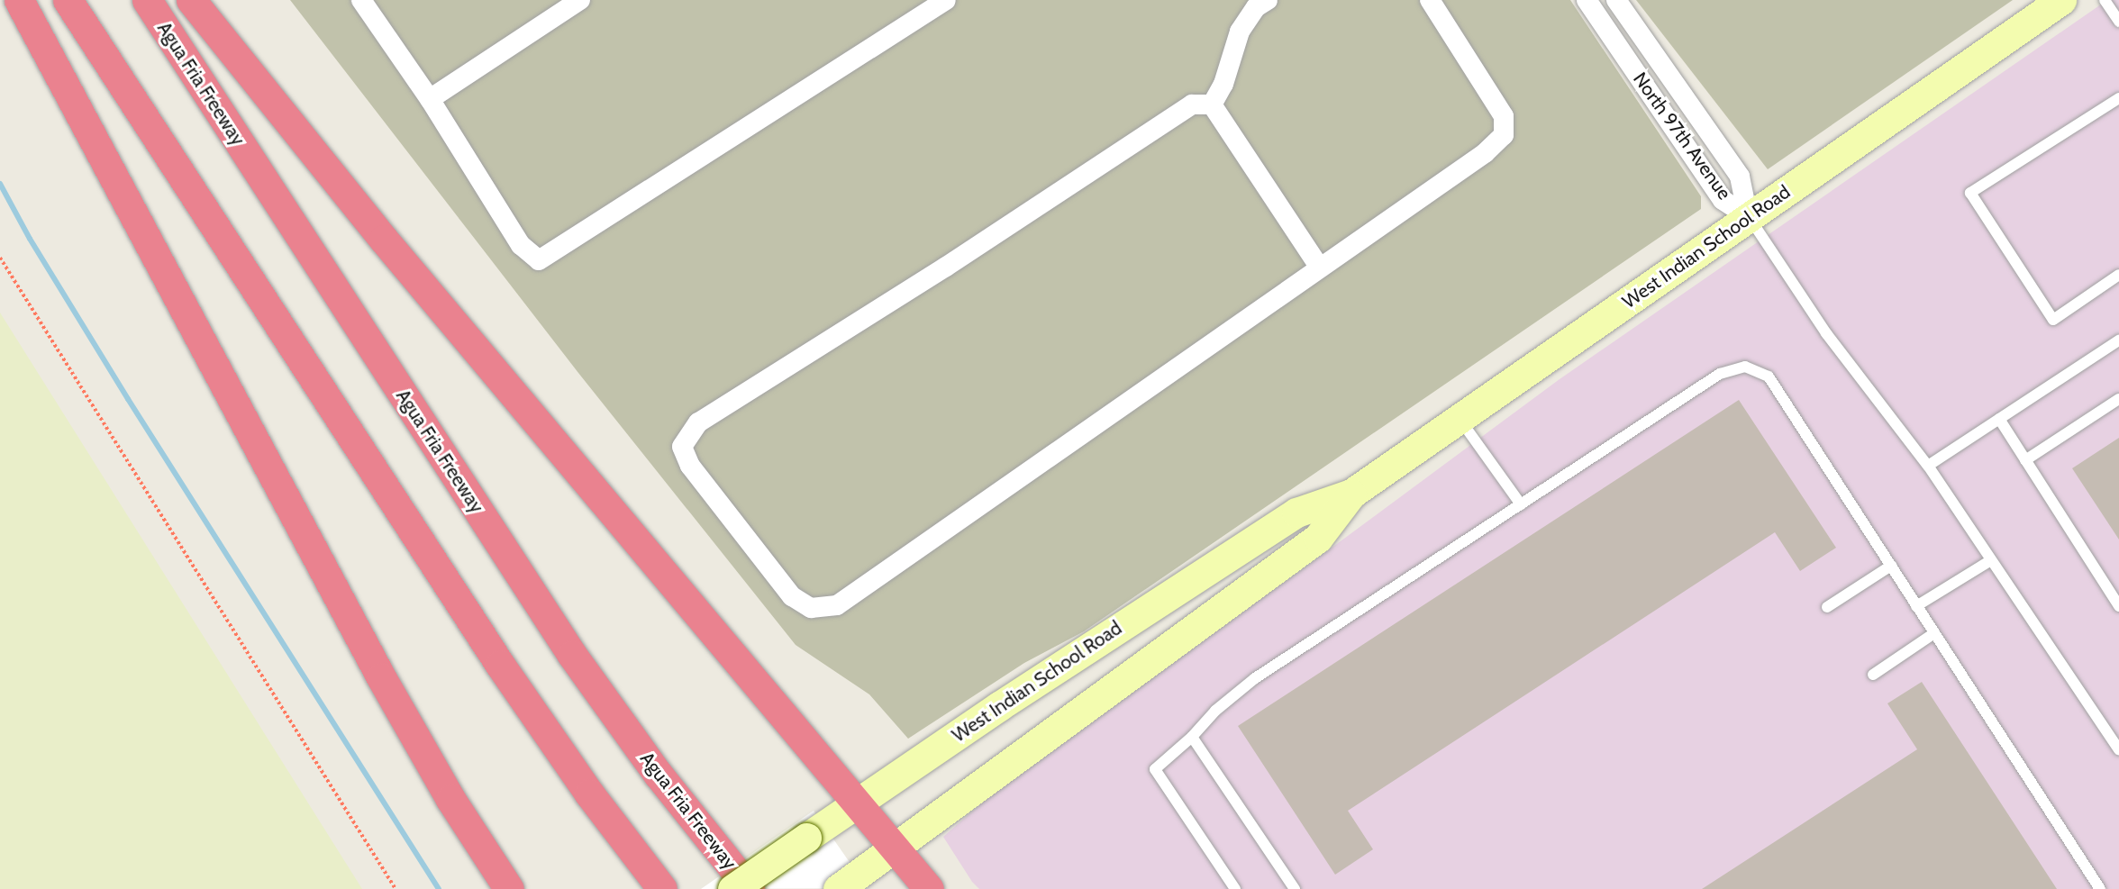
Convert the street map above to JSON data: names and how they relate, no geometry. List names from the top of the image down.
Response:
{
  "streets": {
    "highway": ["Agua Fria Freeway"],
    "main road": ["West Indian School Road"],
    "street": ["North 97th Avenue"]
  },
  "crossings": [
    ["North 97th Avenue", "West Indian School Road"]
  ]
}
